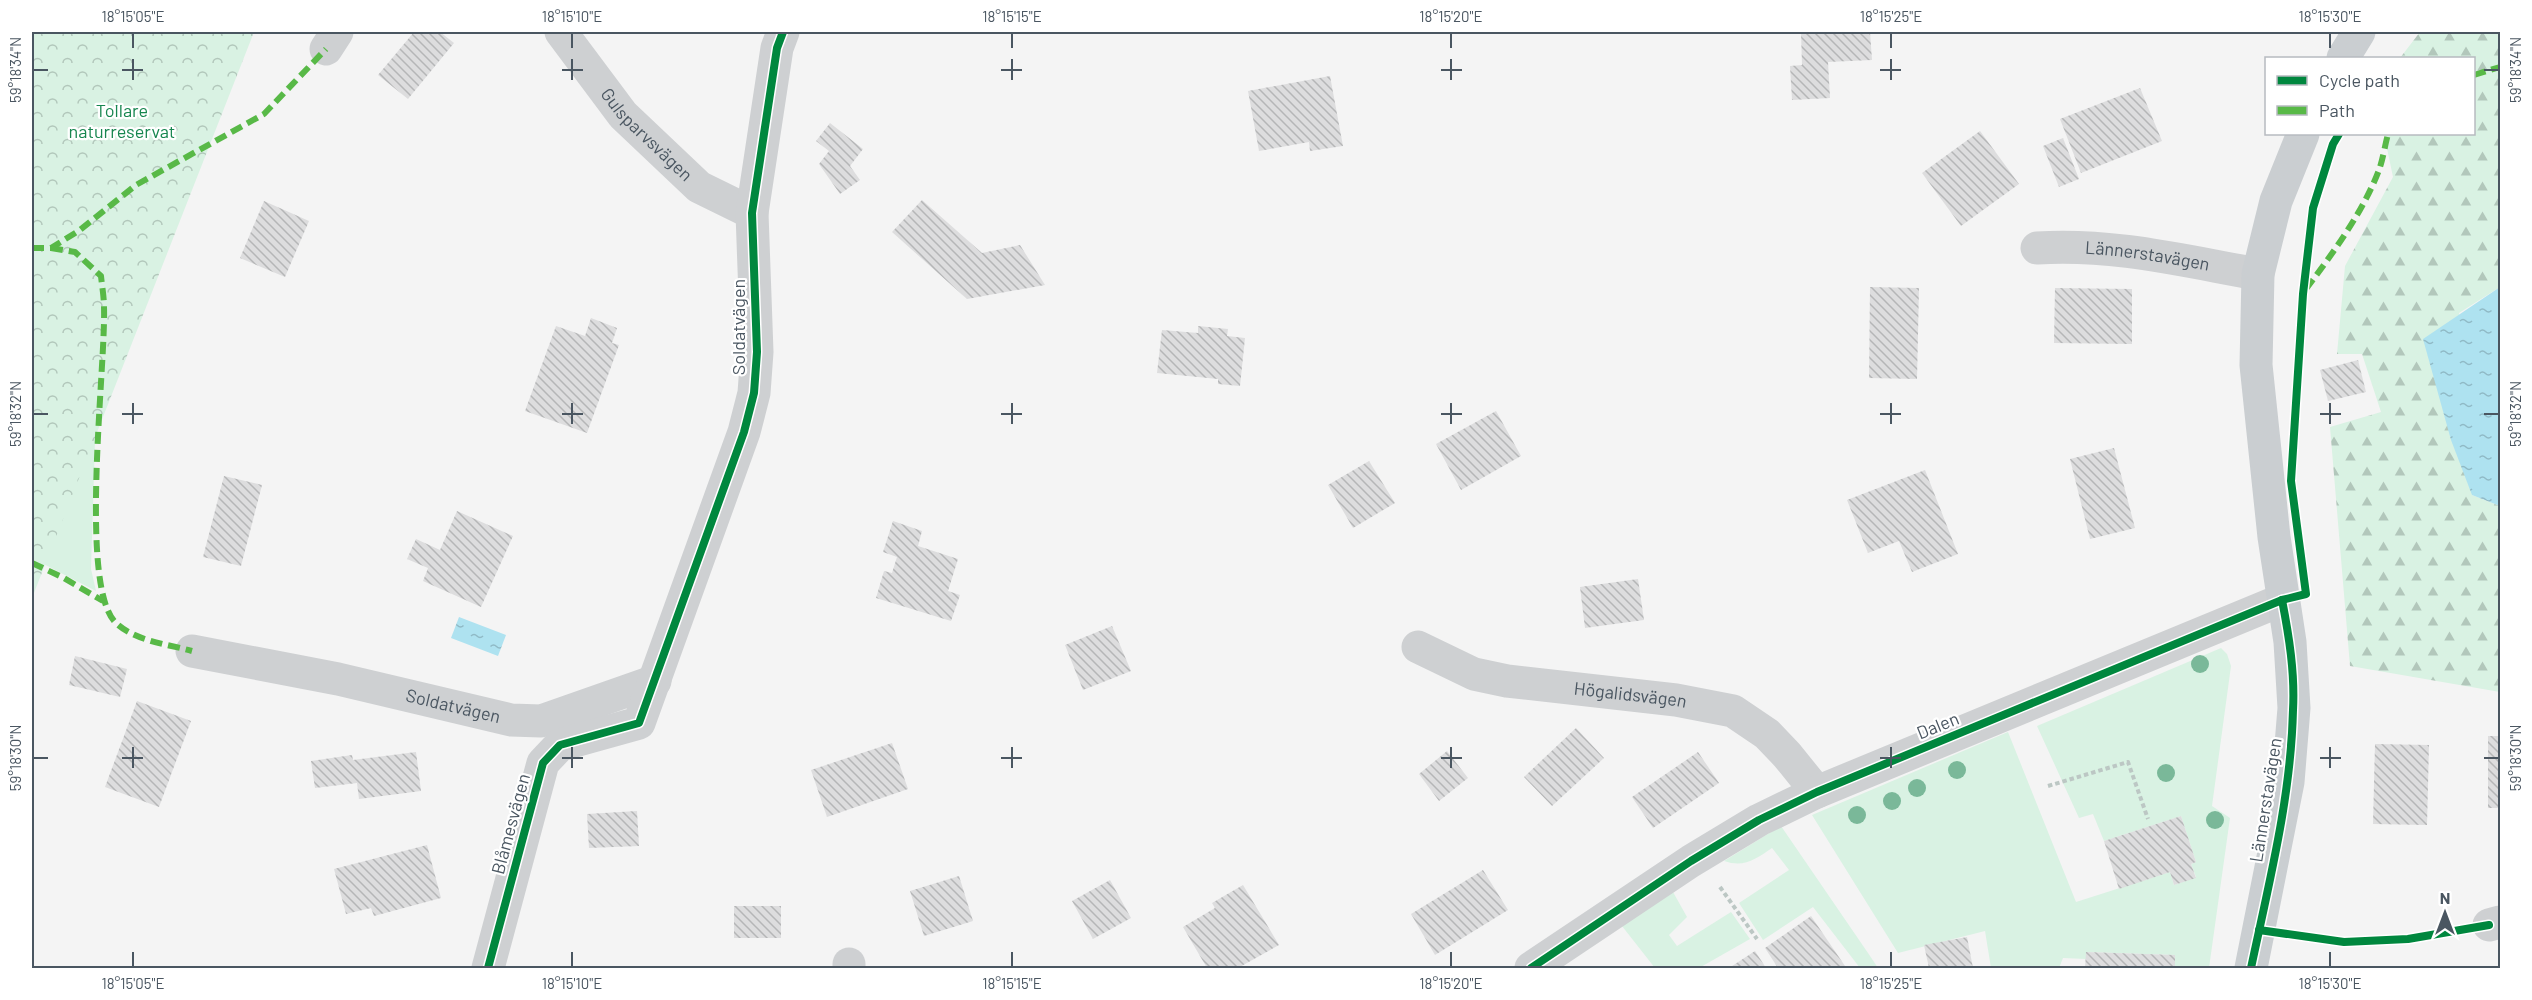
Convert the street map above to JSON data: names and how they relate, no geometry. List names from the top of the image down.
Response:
{
  "streets": {
    "main road": ["Lännerstavägen"],
    "street": [
      "Gulsparvsvägen",
      "Soldatvägen",
      "Högalidsvägen",
      "Dalen",
      "Blåmesvägen"
    ]
  },
  "crossings": [
    ["Gulsparvsvägen", "Soldatvägen"],
    ["Lännerstavägen", "Dalen"],
    ["Soldatvägen", "Blåmesvägen"],
    ["Högalidsvägen", "Dalen"]
  ],
  "parks": ["Tollare naturreservat"],
  "legend": ["Cycle path", "Path"],
  "north": "top",
  "coordinates": [
    "18°15'05\"E",
    "18°15'10\"E",
    "18°15'15\"E",
    "18°15'20\"E",
    "18°15'25\"E",
    "18°15'30\"E",
    "59°18'34\"N",
    "59°18'32\"N",
    "59°18'30\"N"
  ]
}
